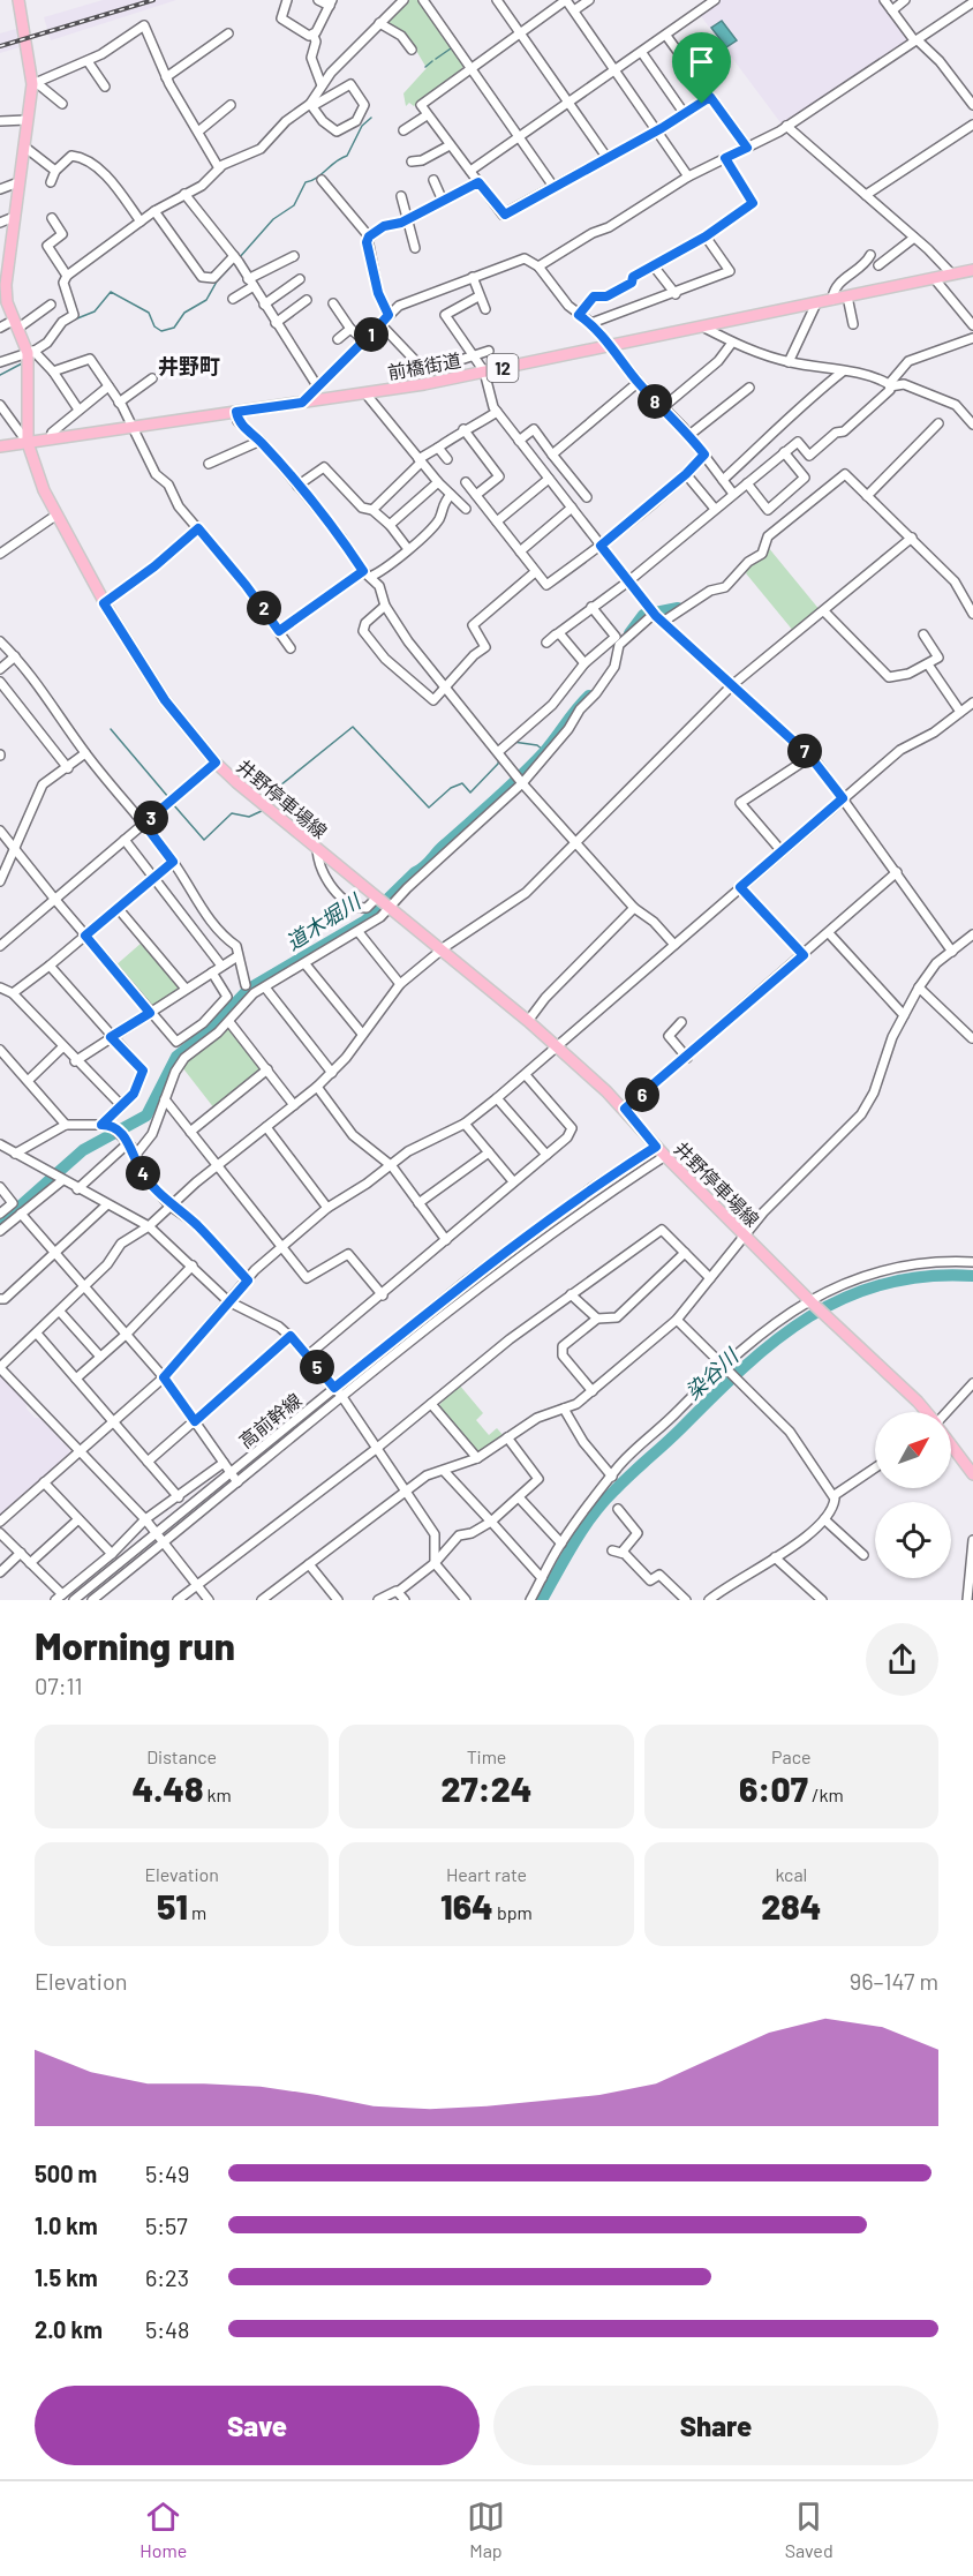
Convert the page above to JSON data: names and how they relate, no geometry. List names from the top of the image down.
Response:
{
  "streets": {
    "main road": ["前橋街道", "12", "井野停車場線"],
    "street": ["高前幹線"]
  },
  "crossings": [
    ["前橋街道", "井野停車場線"],
    ["井野停車場線", "高前幹線"]
  ],
  "districts": ["井野町"],
  "water": ["道木堀川", "染谷川"],
  "north": "top right",
  "page": {
    "pins": [
      "1",
      "8",
      "2",
      "7",
      "3",
      "6",
      "4",
      "5"
    ],
    "heading": ["Morning run", "07:11"],
    "stats": [
      ["Distance", "4.48 km"],
      ["Time", "27:24"],
      ["Pace", "6:07 /km"],
      ["Elevation", "51 m"],
      ["Heart rate", "164 bpm"],
      ["kcal", "284"]
    ],
    "chart": ["Elevation", "96–147 m"],
    "list": [
      {
        "name": "500 m",
        "note": "5:49"
      },
      {
        "name": "1.0 km",
        "note": "5:57"
      },
      {
        "name": "1.5 km",
        "note": "6:23"
      },
      {
        "name": "2.0 km",
        "note": "5:48"
      }
    ],
    "buttons": ["Save", "Share"],
    "tabs": ["Home", "Map", "Saved"]
  }
}
